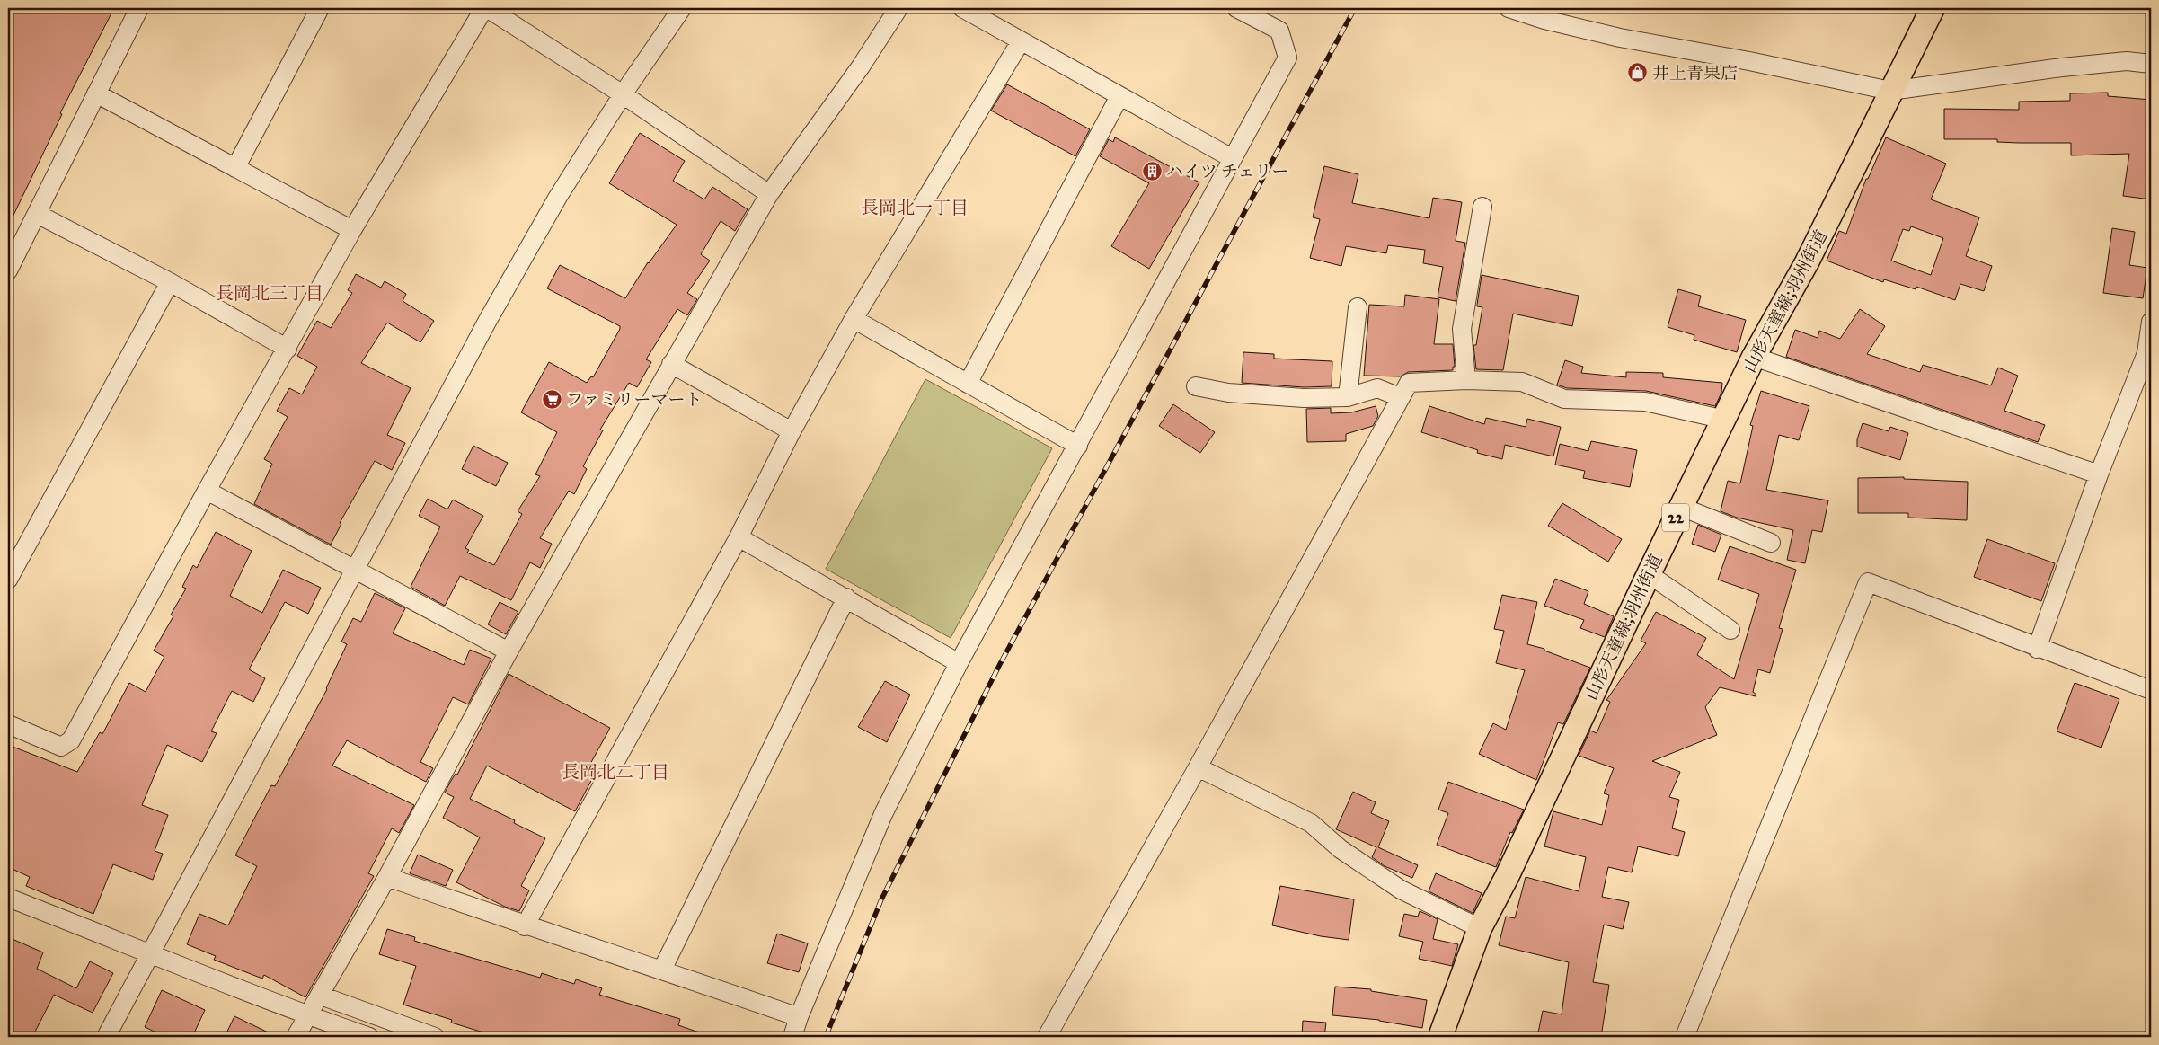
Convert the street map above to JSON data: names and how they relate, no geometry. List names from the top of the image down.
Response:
{
  "streets": {
    "main road": ["山形天童線;羽州街道", "22"]
  },
  "districts": ["長岡北一丁目", "長岡北三丁目", "長岡北二丁目"],
  "places": {
    "shop": ["井上青果店"],
    "building": ["ハイツ チェリー"],
    "supermarket": ["ファミリーマート"]
  }
}
